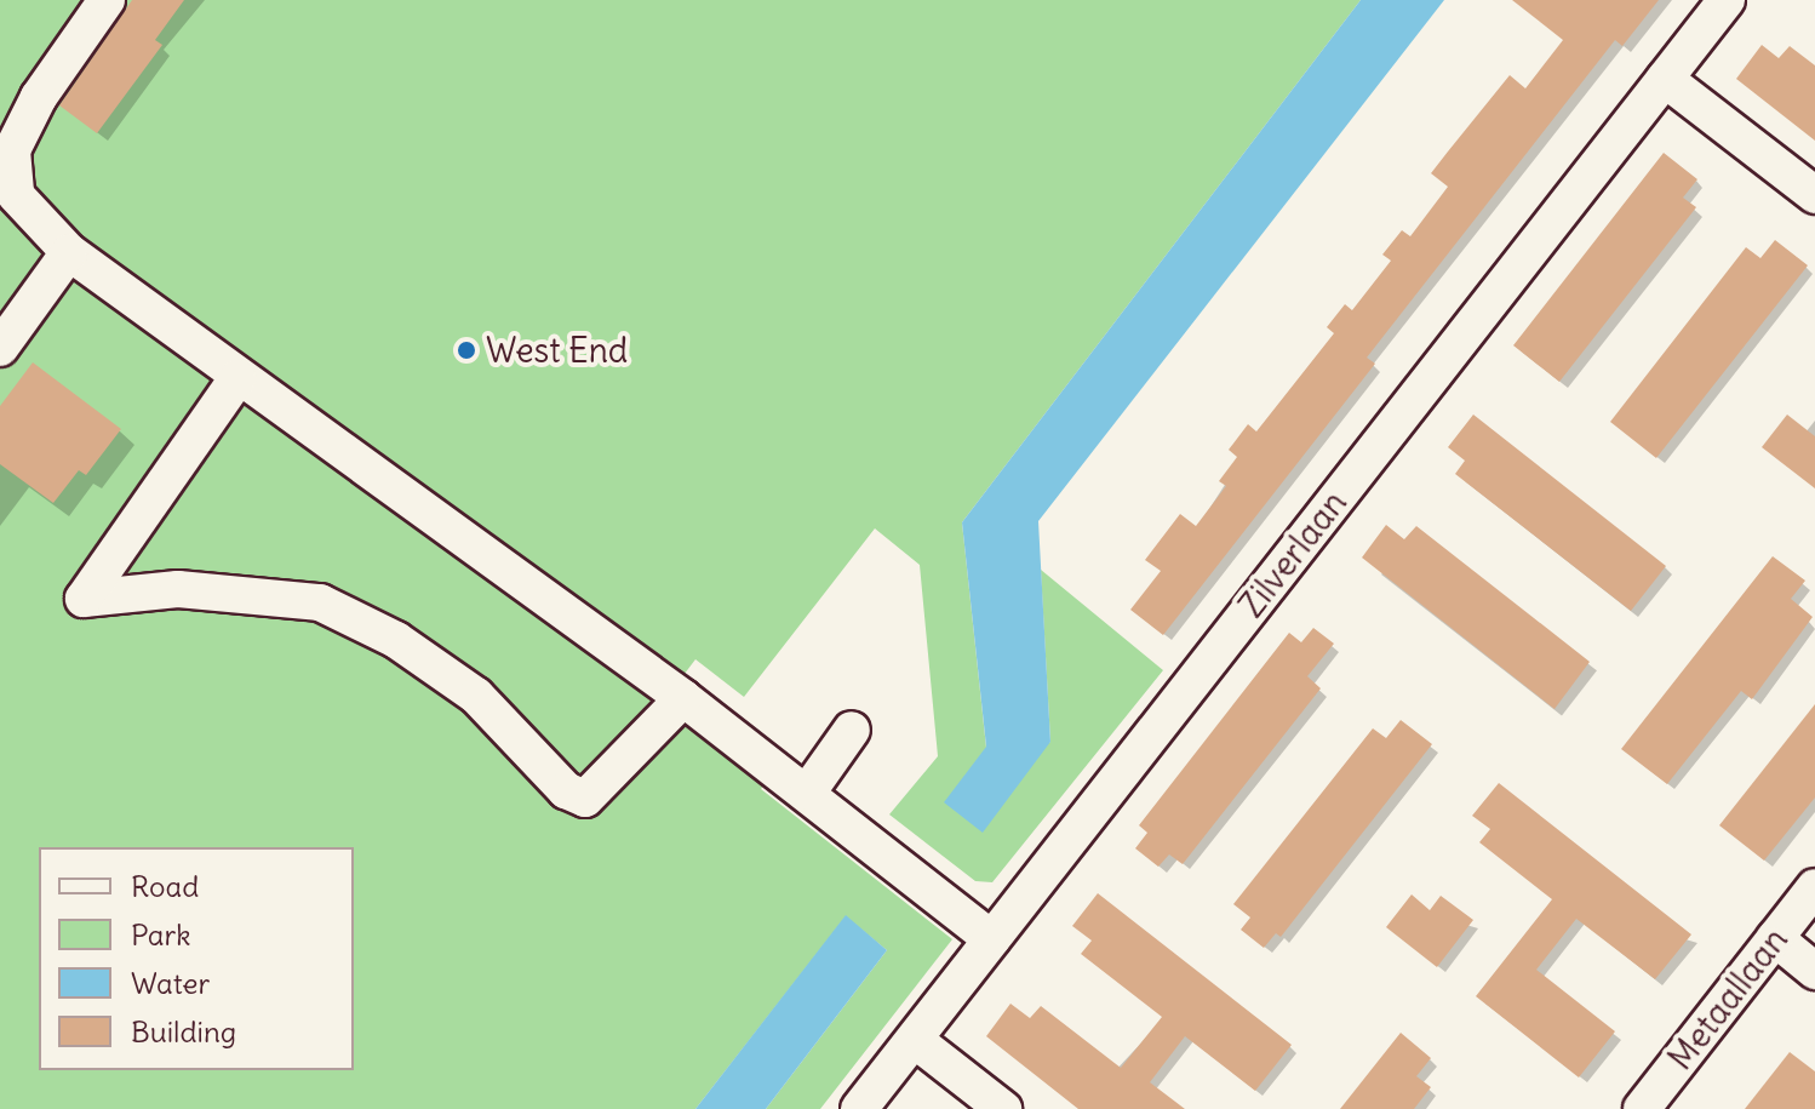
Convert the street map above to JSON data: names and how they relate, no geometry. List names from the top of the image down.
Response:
{
  "streets": {
    "street": ["Zilverlaan", "Metaallaan"]
  },
  "places": ["West End"],
  "legend": [
    "Road",
    "Park",
    "Water",
    "Building"
  ]
}
